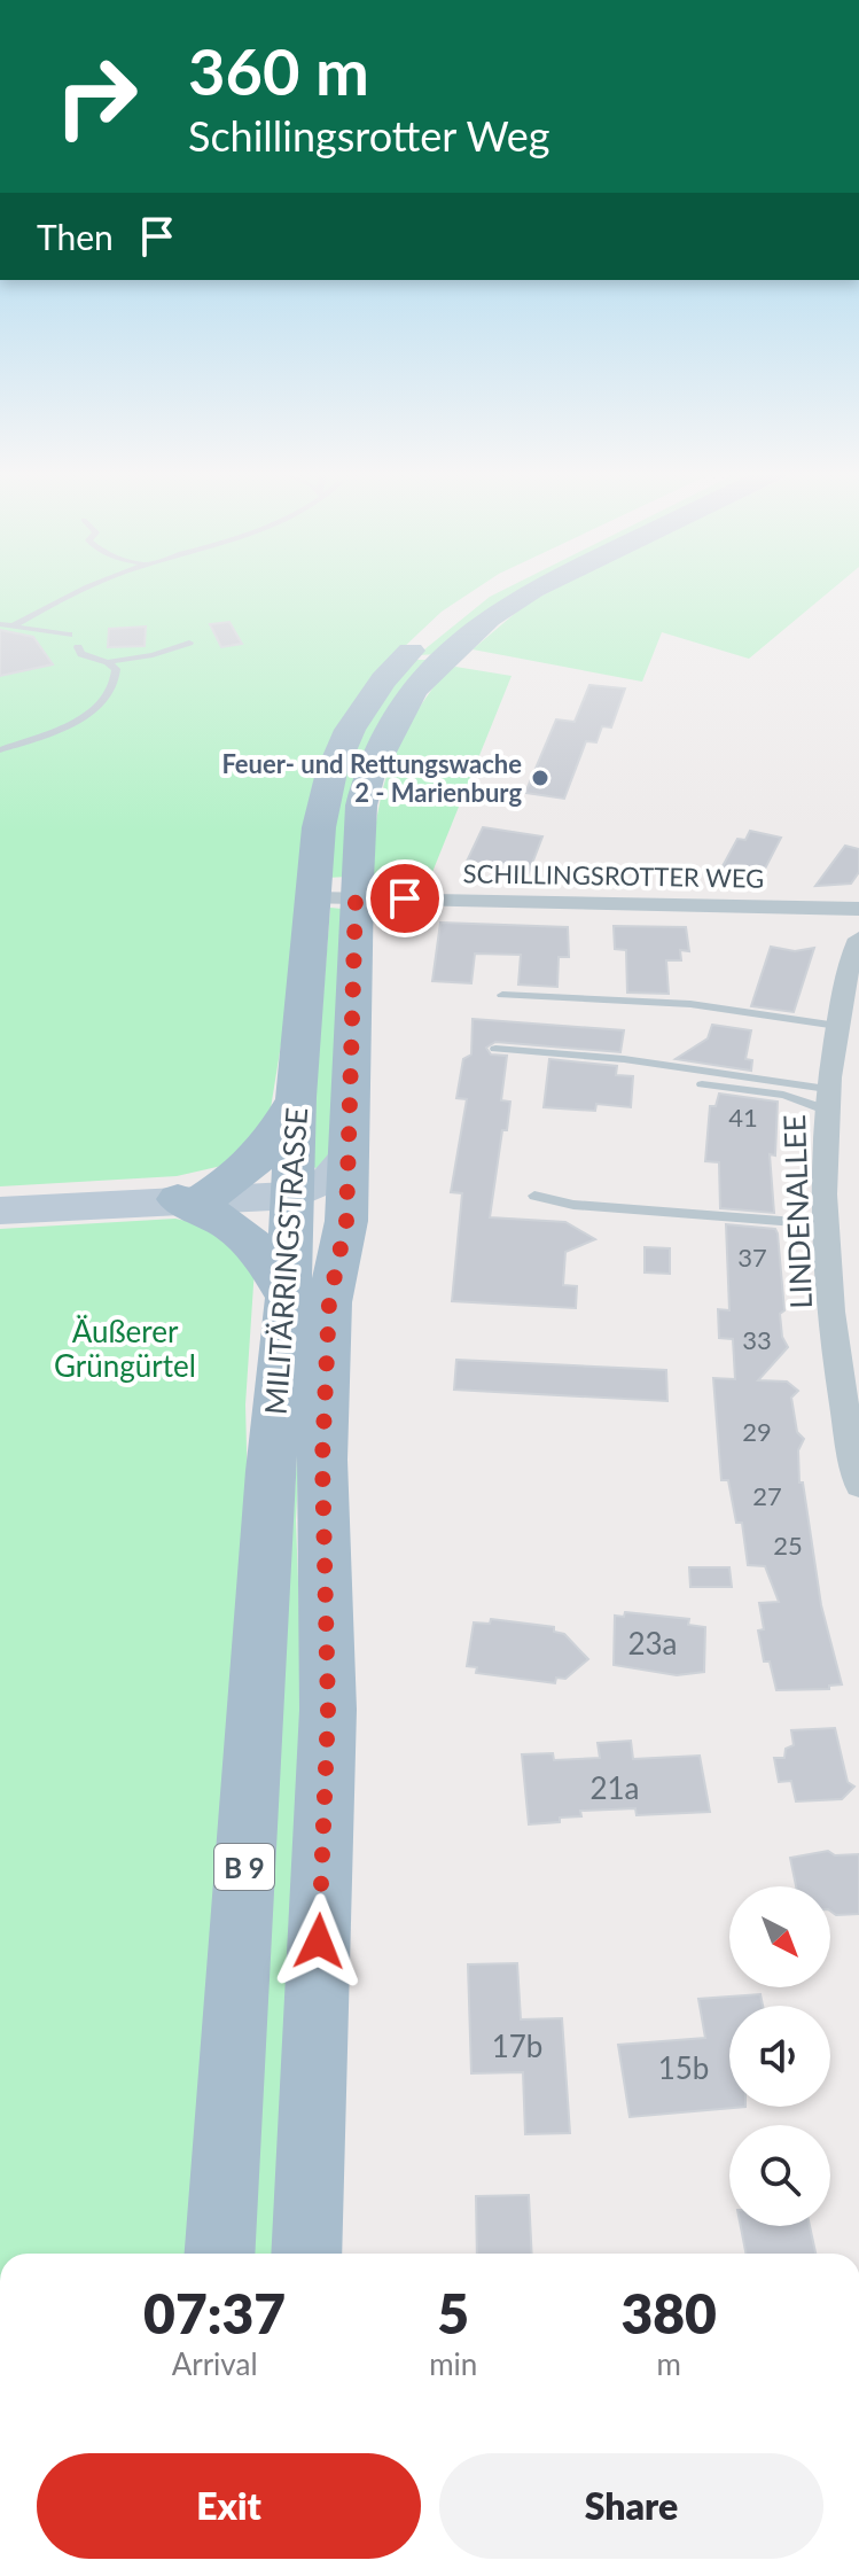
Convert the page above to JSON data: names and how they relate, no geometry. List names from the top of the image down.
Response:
{
  "streets": {
    "main road": ["MILITÄRRINGSTRASSE", "B 9"],
    "street": ["SCHILLINGSROTTER WEG", "LINDENALLEE"]
  },
  "crossings": [
    ["SCHILLINGSROTTER WEG", "MILITÄRRINGSTRASSE"],
    ["MILITÄRRINGSTRASSE", "B 9"]
  ],
  "parks": ["Äußerer Grüngürtel"],
  "places": ["Feuer- und Rettungswache 2 - Marienburg"],
  "house_numbers": [
    "41",
    "37",
    "33",
    "29",
    "27",
    "25",
    "23a",
    "21a",
    "17b",
    "15b"
  ],
  "north": "bottom right",
  "page": {
    "turn": ["360 m", "Schillingsrotter Weg"],
    "then": "Then",
    "eta": [
      "07:37",
      "Arrival",
      "5",
      "min",
      "380",
      "m"
    ],
    "buttons": ["Exit", "Share"]
  }
}
